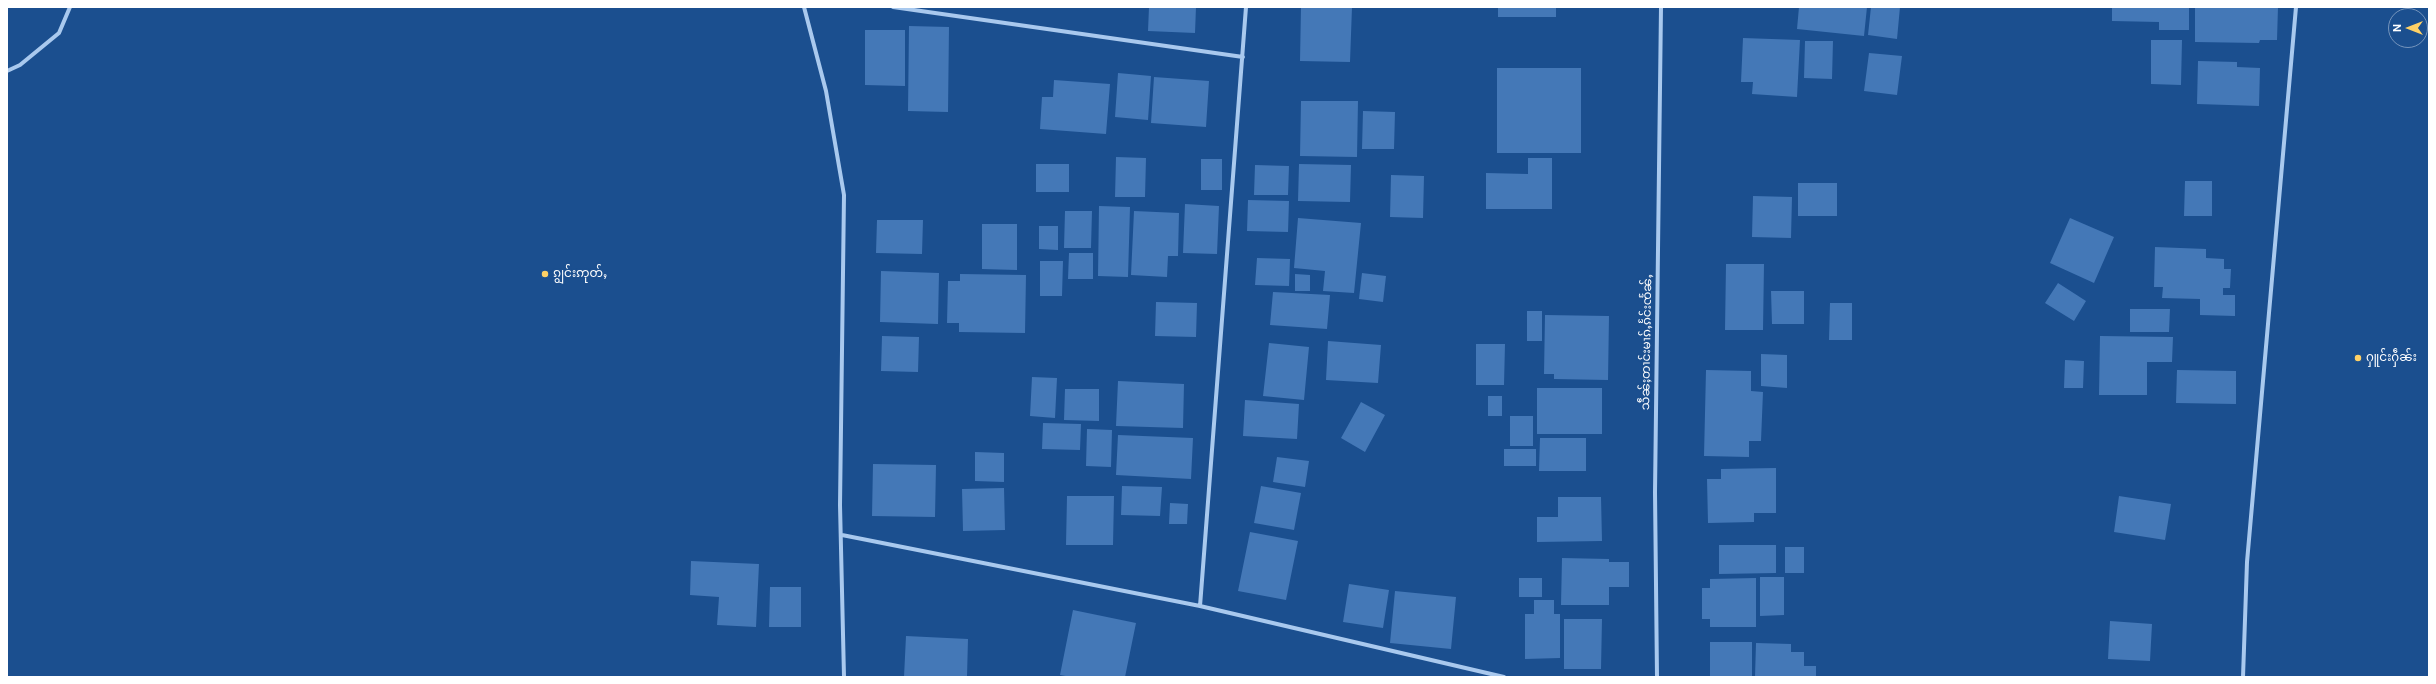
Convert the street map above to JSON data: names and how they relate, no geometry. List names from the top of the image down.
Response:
{
  "streets": {
    "street": ["သဵၼ်ႈတၢင်းမၢၵ်ႇၵႅင်းၸႅၼ်ႇ"]
  },
  "places": ["ၵျွင်းဢုတ်ႇ", "ႁူင်းႁဵၼ်း"],
  "north": "left"
}
